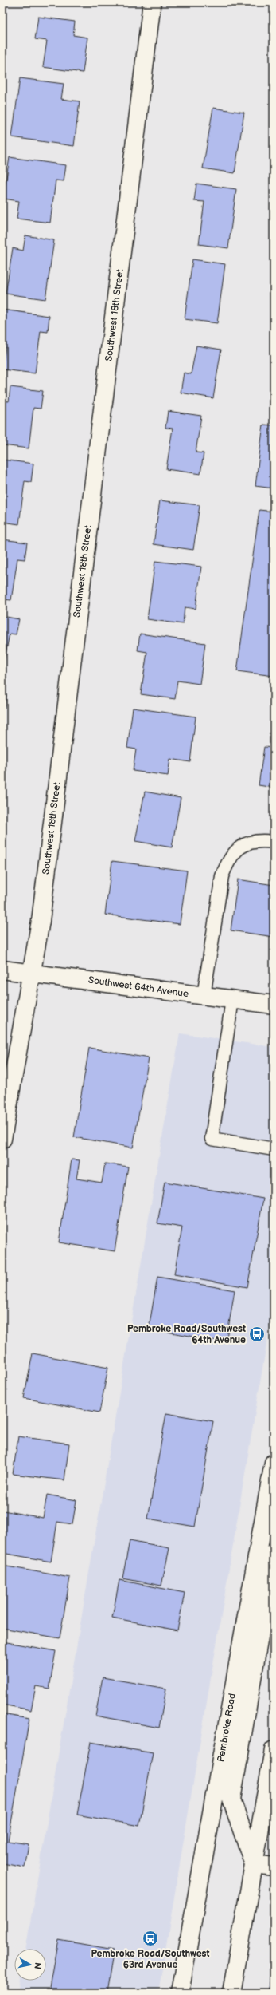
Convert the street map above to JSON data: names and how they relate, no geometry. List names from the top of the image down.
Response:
{
  "streets": {
    "street": ["Southwest 18th Street", "Southwest 64th Avenue", "Pembroke Road"]
  },
  "crossings": [
    ["Southwest 18th Street", "Southwest 64th Avenue"]
  ],
  "places": {
    "bus stop": ["Pembroke Road/Southwest 64th Avenue", "Pembroke Road/Southwest 63rd Avenue"]
  },
  "north": "right"
}
